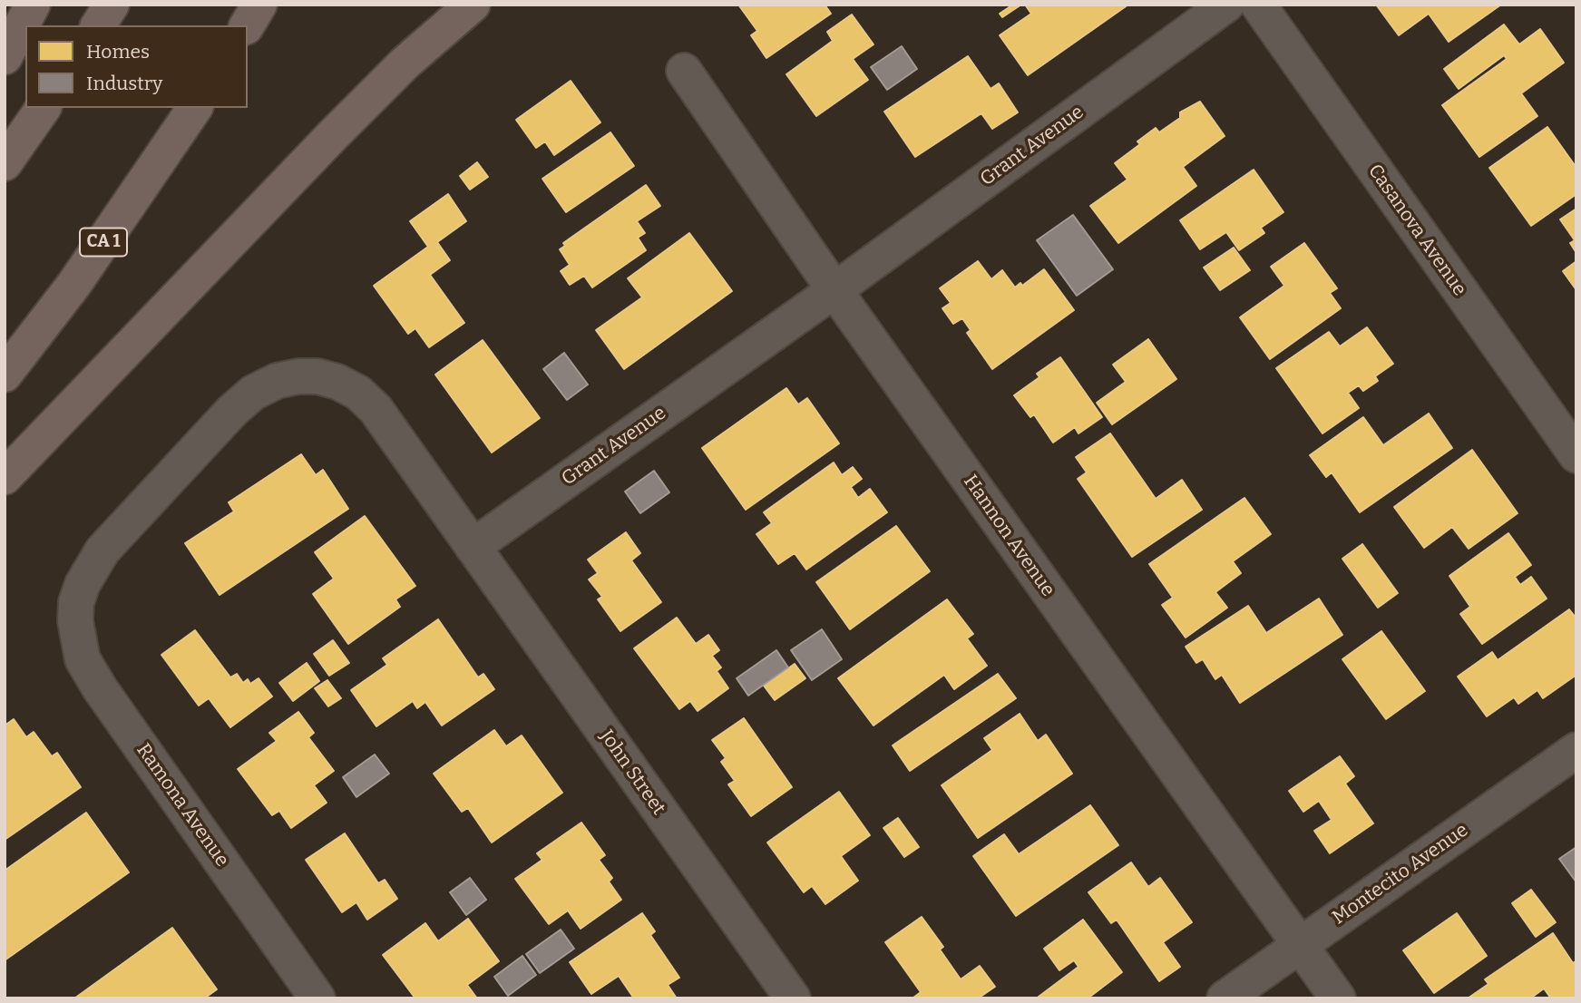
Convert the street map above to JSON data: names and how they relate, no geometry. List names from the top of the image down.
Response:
{
  "streets": {
    "highway": ["CA 1"],
    "street": [
      "Grant Avenue",
      "Casanova Avenue",
      "Hannon Avenue",
      "John Street",
      "Ramona Avenue",
      "Montecito Avenue"
    ]
  },
  "crossings": [
    ["Grant Avenue", "Hannon Avenue"],
    ["Grant Avenue", "John Street"],
    ["Grant Avenue", "Ramona Avenue"],
    ["Hannon Avenue", "Montecito Avenue"],
    ["John Street", "Ramona Avenue"]
  ],
  "legend": ["Homes", "Industry"]
}
